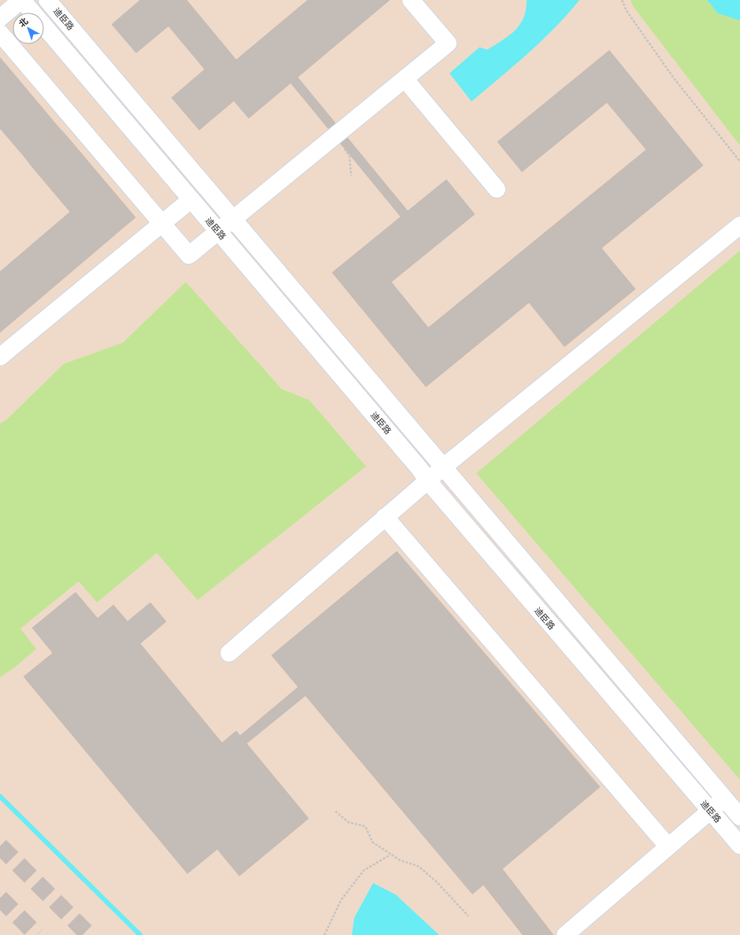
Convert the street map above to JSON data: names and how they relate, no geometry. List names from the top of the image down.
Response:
{
  "streets": {
    "street": ["迪臣路"]
  },
  "north": "top left"
}
